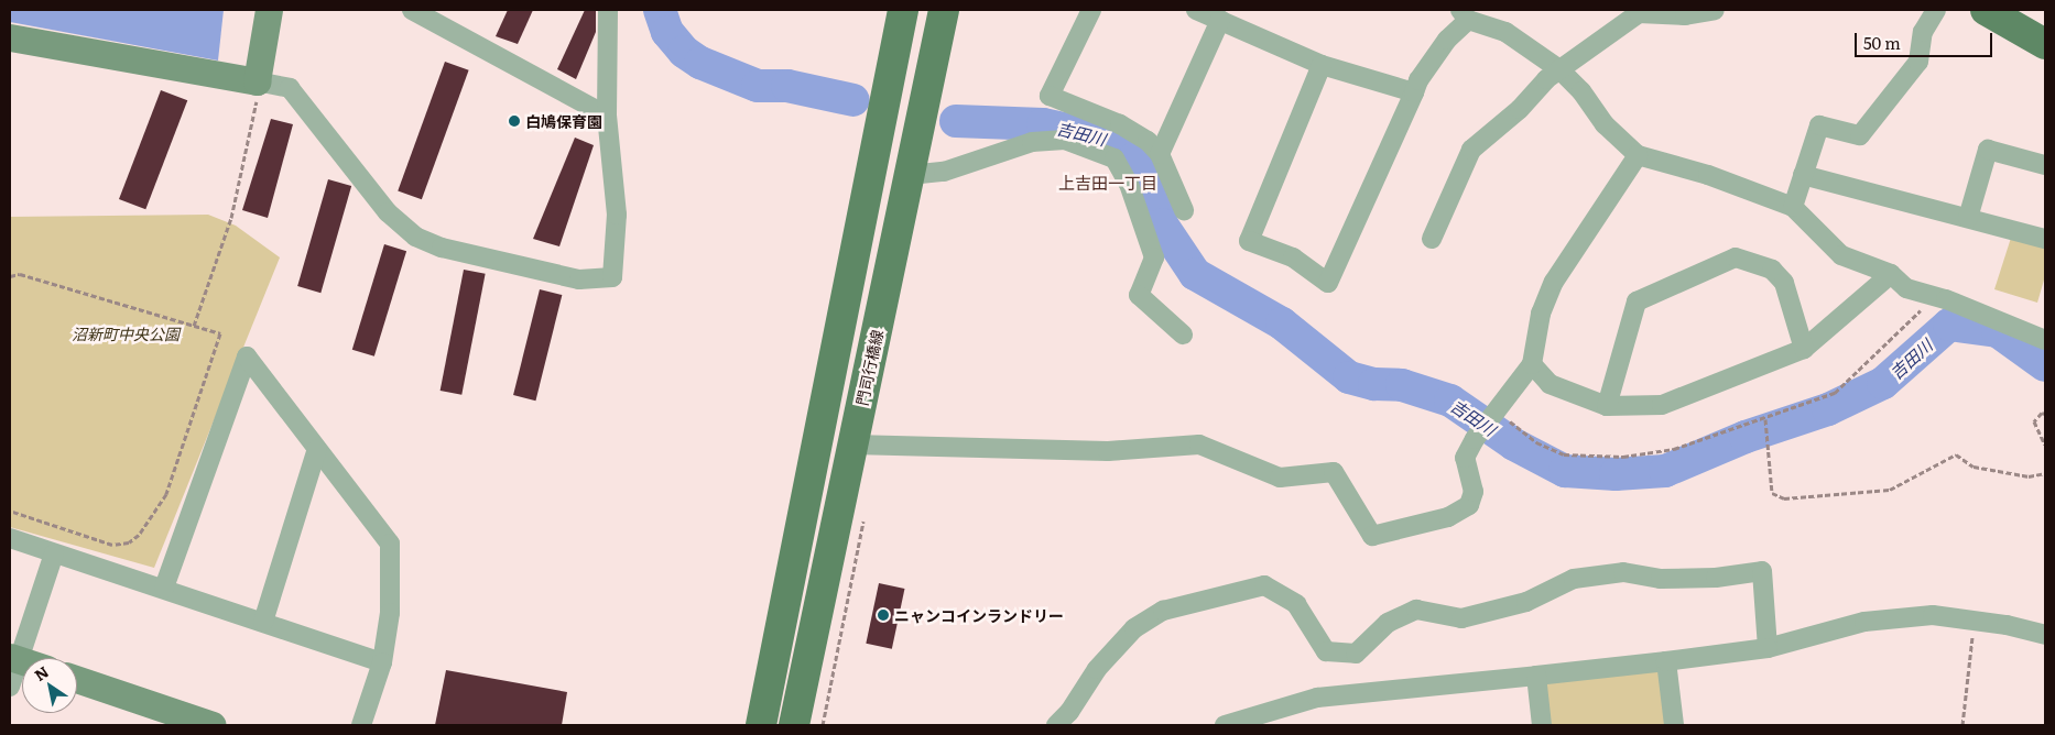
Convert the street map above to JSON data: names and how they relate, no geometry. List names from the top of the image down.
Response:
{
  "streets": {
    "main road": ["門司行橋線"]
  },
  "districts": ["上吉田一丁目"],
  "water": ["吉田川"],
  "parks": ["沼新町中央公園"],
  "places": ["白鳩保育園", "ニャンコインランドリー"],
  "scale_bar": "50 m",
  "north": "top left"
}
